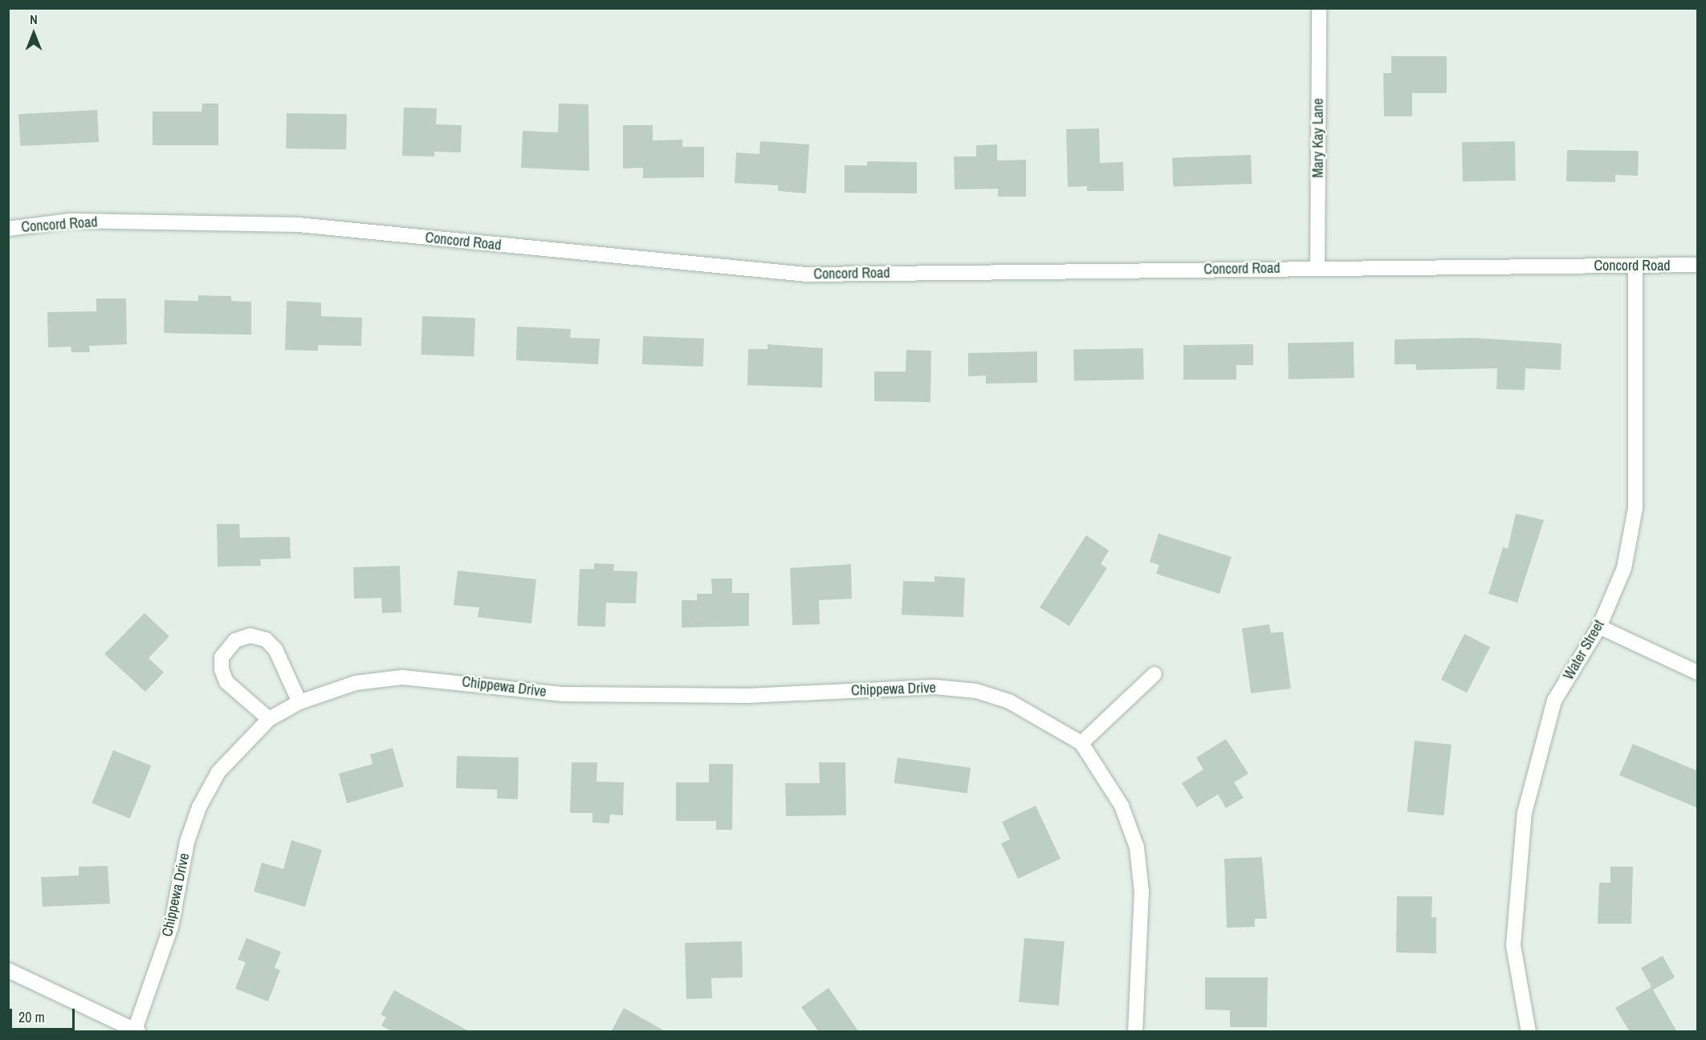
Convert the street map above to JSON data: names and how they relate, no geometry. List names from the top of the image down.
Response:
{
  "streets": {
    "street": [
      "Mary Kay Lane",
      "Concord Road",
      "Water Street",
      "Chippewa Drive"
    ]
  },
  "crossings": [
    ["Mary Kay Lane", "Concord Road"],
    ["Concord Road", "Water Street"]
  ],
  "scale_bar": "20 m",
  "north": "top"
}
